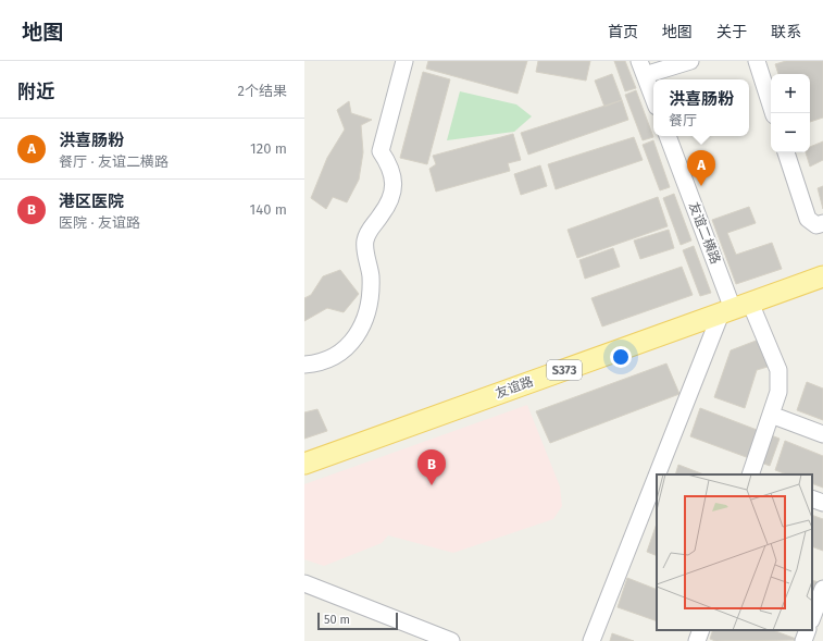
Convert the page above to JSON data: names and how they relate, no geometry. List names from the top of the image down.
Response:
{
  "streets": {
    "main road": ["S373", "友谊路"],
    "street": ["友谊二横路"]
  },
  "crossings": [
    ["友谊二横路", "友谊路"]
  ],
  "scale_bar": "50 m",
  "page": {
    "header": "地图",
    "nav": [
      "首页",
      "地图",
      "关于",
      "联系"
    ],
    "heading": ["附近", "2个结果"],
    "map_buttons": ["+", "−"],
    "popup": ["洪喜肠粉", "餐厅"],
    "list": [
      {
        "mark": "A",
        "name": "洪喜肠粉",
        "note": "餐厅 · 友谊二横路",
        "value": "120 m"
      },
      {
        "mark": "B",
        "name": "港区医院",
        "note": "医院 · 友谊路",
        "value": "140 m"
      }
    ],
    "pins": ["A", "B"],
    "scale": "50 m"
  }
}
